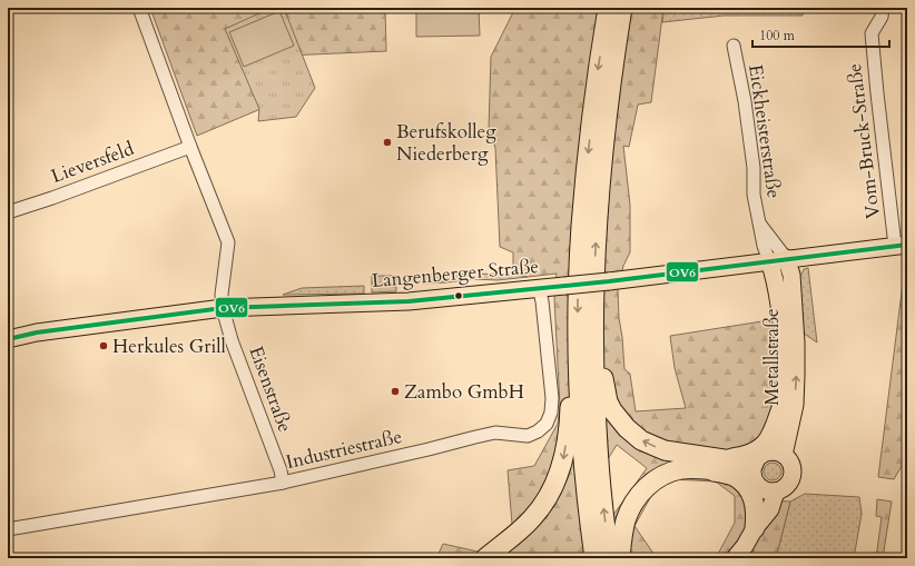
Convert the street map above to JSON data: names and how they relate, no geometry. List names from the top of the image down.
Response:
{
  "streets": {
    "main road": ["Langenberger Straße", "Metallstraße"],
    "street": [
      "Eickheisterstraße",
      "Vom-Bruck-Straße",
      "Lieversfeld",
      "Eisenstraße",
      "Industriestraße"
    ]
  },
  "crossings": [
    ["Eickheisterstraße", "Langenberger Straße"],
    ["Eickheisterstraße", "Metallstraße"],
    ["Vom-Bruck-Straße", "Langenberger Straße"],
    ["Lieversfeld", "Eisenstraße"],
    ["Langenberger Straße", "Metallstraße"],
    ["Langenberger Straße", "Eisenstraße"],
    ["Langenberger Straße", "Industriestraße"],
    ["Eisenstraße", "Industriestraße"]
  ],
  "places": ["Berufskolleg Niederberg", "Herkules Grill", "Zambo GmbH"],
  "lines": ["transit line OV6"],
  "scale_bar": "100 m"
}
